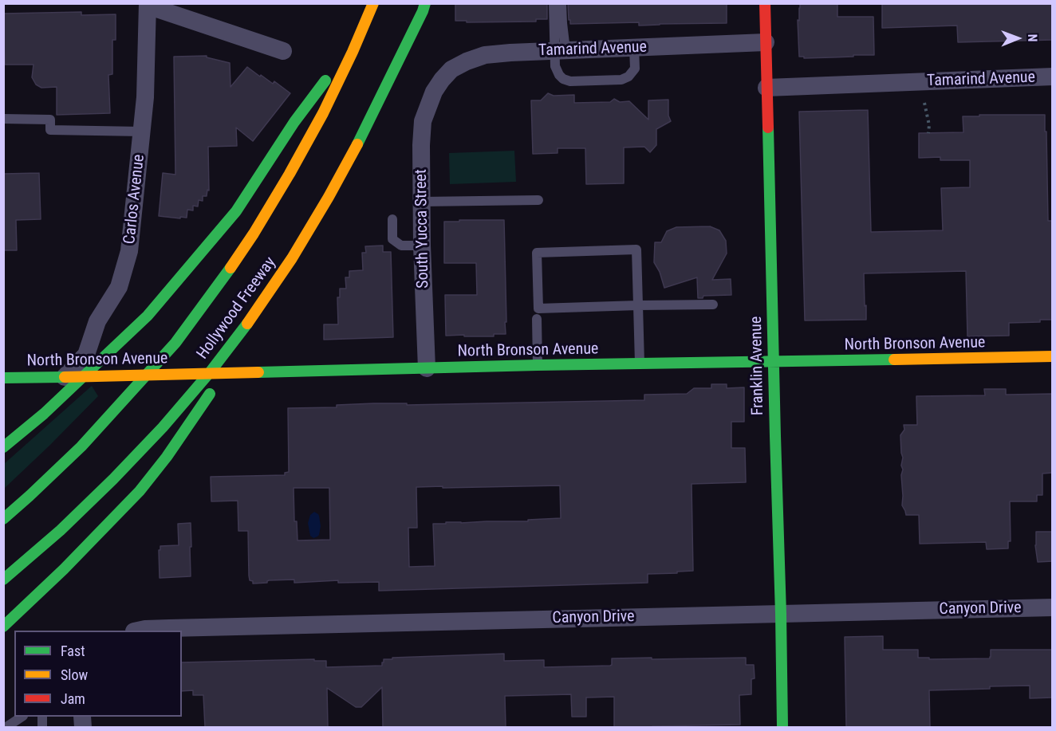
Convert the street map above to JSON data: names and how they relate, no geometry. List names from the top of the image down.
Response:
{
  "streets": {
    "main road": ["Hollywood Freeway", "North Bronson Avenue", "Franklin Avenue"],
    "street": [
      "Tamarind Avenue",
      "Carlos Avenue",
      "South Yucca Street",
      "Canyon Drive"
    ]
  },
  "crossings": [
    ["Tamarind Avenue", "South Yucca Street"],
    ["Tamarind Avenue", "Franklin Avenue"],
    ["Carlos Avenue", "North Bronson Avenue"],
    ["South Yucca Street", "North Bronson Avenue"],
    ["North Bronson Avenue", "Franklin Avenue"],
    ["Franklin Avenue", "Canyon Drive"]
  ],
  "legend": ["Fast", "Slow", "Jam"],
  "north": "right"
}
